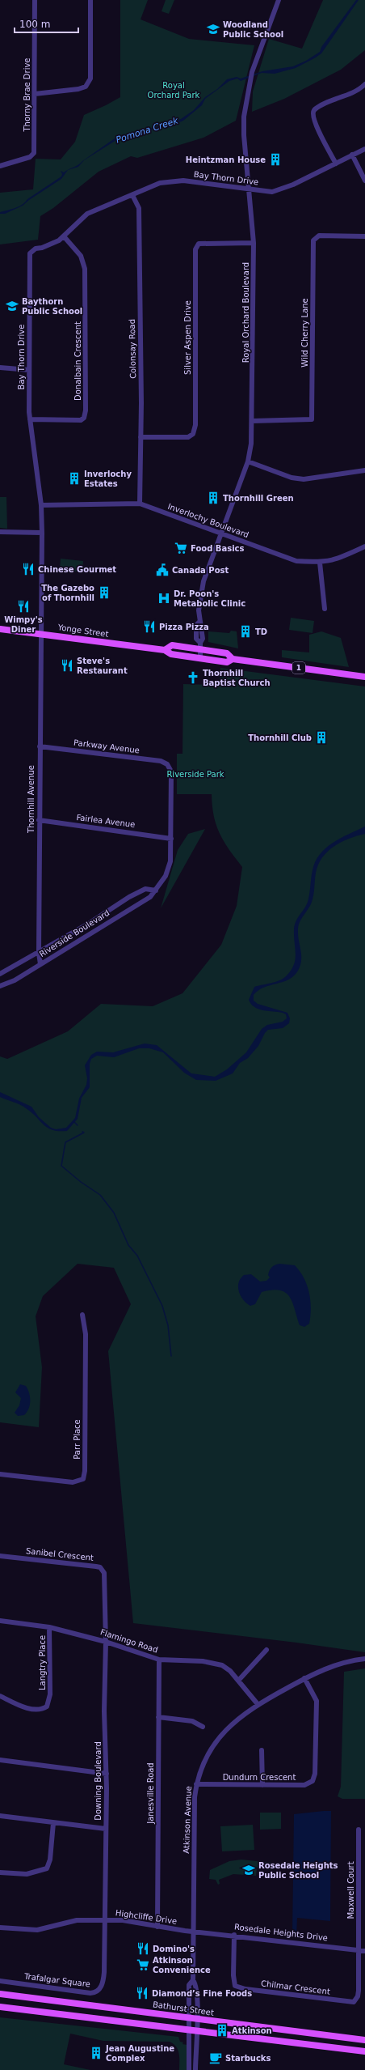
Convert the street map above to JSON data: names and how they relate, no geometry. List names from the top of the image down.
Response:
{
  "streets": {
    "main road": ["Yonge Street", "1", "Bathurst Street"],
    "street": [
      "Thorny Brae Drive",
      "Bay Thorn Drive",
      "Royal Orchard Boulevard",
      "Wild Cherry Lane",
      "Silver Aspen Drive",
      "Colonsay Road",
      "Donalbain Crescent",
      "Inverlochy Boulevard",
      "Parkway Avenue",
      "Thornhill Avenue",
      "Fairlea Avenue",
      "Riverside Boulevard",
      "Parr Place",
      "Sanibel Crescent",
      "Flamingo Road",
      "Langtry Place",
      "Dundurn Crescent",
      "Downing Boulevard",
      "Janesville Road",
      "Atkinson Avenue",
      "Maxwell Court",
      "Highcliffe Drive",
      "Rosedale Heights Drive",
      "Trafalgar Square",
      "Chilmar Crescent"
    ]
  },
  "crossings": [
    ["Bay Thorn Drive", "Royal Orchard Boulevard"],
    ["Bay Thorn Drive", "Colonsay Road"],
    ["Bay Thorn Drive", "Donalbain Crescent"],
    ["Bay Thorn Drive", "Inverlochy Boulevard"],
    ["Bay Thorn Drive", "Yonge Street"],
    ["Bay Thorn Drive", "Thornhill Avenue"],
    ["Royal Orchard Boulevard", "Wild Cherry Lane"],
    ["Royal Orchard Boulevard", "Silver Aspen Drive"],
    ["Royal Orchard Boulevard", "Inverlochy Boulevard"],
    ["Royal Orchard Boulevard", "Yonge Street"],
    ["Silver Aspen Drive", "Colonsay Road"],
    ["Colonsay Road", "Inverlochy Boulevard"],
    ["Yonge Street", "Thornhill Avenue"],
    ["Parkway Avenue", "Thornhill Avenue"],
    ["Parkway Avenue", "Riverside Boulevard"],
    ["Thornhill Avenue", "Fairlea Avenue"],
    ["Thornhill Avenue", "Riverside Boulevard"],
    ["Fairlea Avenue", "Riverside Boulevard"],
    ["Sanibel Crescent", "Flamingo Road"],
    ["Sanibel Crescent", "Downing Boulevard"],
    ["Flamingo Road", "Langtry Place"],
    ["Flamingo Road", "Downing Boulevard"],
    ["Flamingo Road", "Janesville Road"],
    ["Flamingo Road", "Atkinson Avenue"],
    ["Dundurn Crescent", "Atkinson Avenue"],
    ["Downing Boulevard", "Highcliffe Drive"],
    ["Downing Boulevard", "Trafalgar Square"],
    ["Janesville Road", "Highcliffe Drive"],
    ["Atkinson Avenue", "Highcliffe Drive"],
    ["Atkinson Avenue", "Rosedale Heights Drive"],
    ["Atkinson Avenue", "Bathurst Street"],
    ["Maxwell Court", "Rosedale Heights Drive"],
    ["Maxwell Court", "Chilmar Crescent"],
    ["Highcliffe Drive", "Rosedale Heights Drive"],
    ["Highcliffe Drive", "Trafalgar Square"],
    ["Rosedale Heights Drive", "Chilmar Crescent"]
  ],
  "water": ["Pomona Creek"],
  "parks": ["Royal Orchard Park", "Riverside Park"],
  "places": {
    "school or university": ["Woodland Public School", "Baythorn Public School", "Rosedale Heights Public School"],
    "building": [
      "Heintzman House",
      "Inverlochy Estates",
      "Thornhill Green",
      "The Gazebo of Thornhill",
      "TD",
      "Thornhill Club",
      "Atkinson",
      "Jean Augustine Complex"
    ],
    "supermarket": ["Food Basics", "Atkinson Convenience"],
    "restaurant": [
      "Chinese Gourmet",
      "Wimpy's Diner",
      "Pizza Pizza",
      "Steve's Restaurant",
      "Domino's",
      "Diamond’s Fine Foods"
    ],
    "public building": ["Canada Post"],
    "hospital": ["Dr. Poon's Metabolic Clinic"],
    "church": ["Thornhill Baptist Church"],
    "cafe": ["Starbucks"]
  },
  "scale_bar": "100 m"
}
